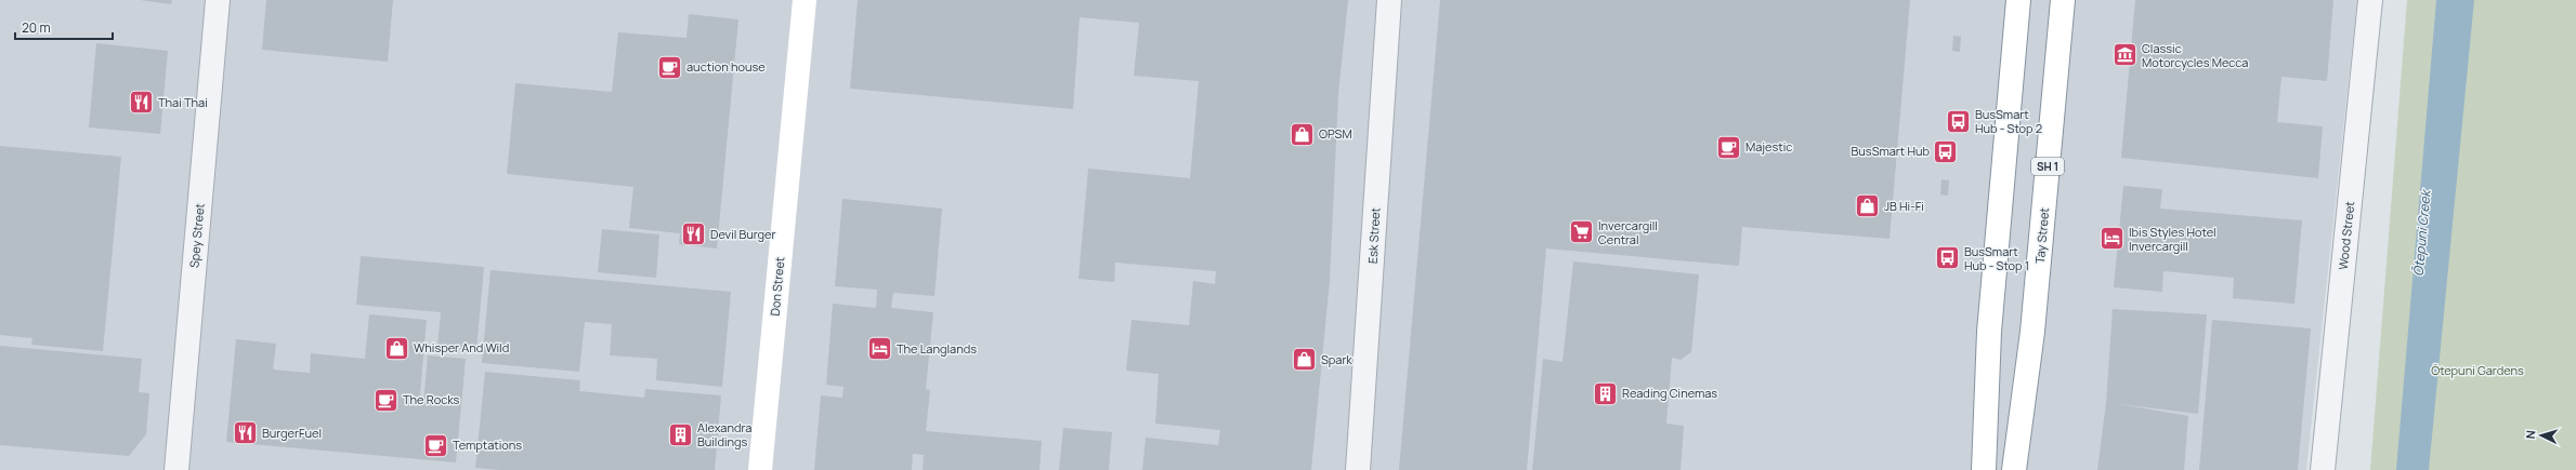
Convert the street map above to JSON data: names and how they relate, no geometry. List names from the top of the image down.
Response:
{
  "streets": {
    "main road": ["SH 1", "Tay Street", "Don Street"],
    "street": ["Spey Street", "Esk Street", "Wood Street"]
  },
  "water": ["Ōtepuni Creek"],
  "parks": ["Ōtepuni Gardens"],
  "places": {
    "museum": ["Classic Motorcycles Mecca"],
    "cafe": [
      "auction house",
      "Majestic",
      "The Rocks",
      "Temptations"
    ],
    "restaurant": ["Thai Thai", "Devil Burger", "BurgerFuel"],
    "bus stop": ["BusSmart Hub - Stop 2", "BusSmart Hub", "BusSmart Hub - Stop 1"],
    "shop": [
      "OPSM",
      "JB Hi-Fi",
      "Whisper And Wild",
      "Spark"
    ],
    "supermarket": ["Invercargill Central"],
    "hotel": ["Ibis Styles Hotel Invercargill", "The Langlands"],
    "building": ["Reading Cinemas", "Alexandra Buildings"]
  },
  "scale_bar": "20 m",
  "north": "left"
}
